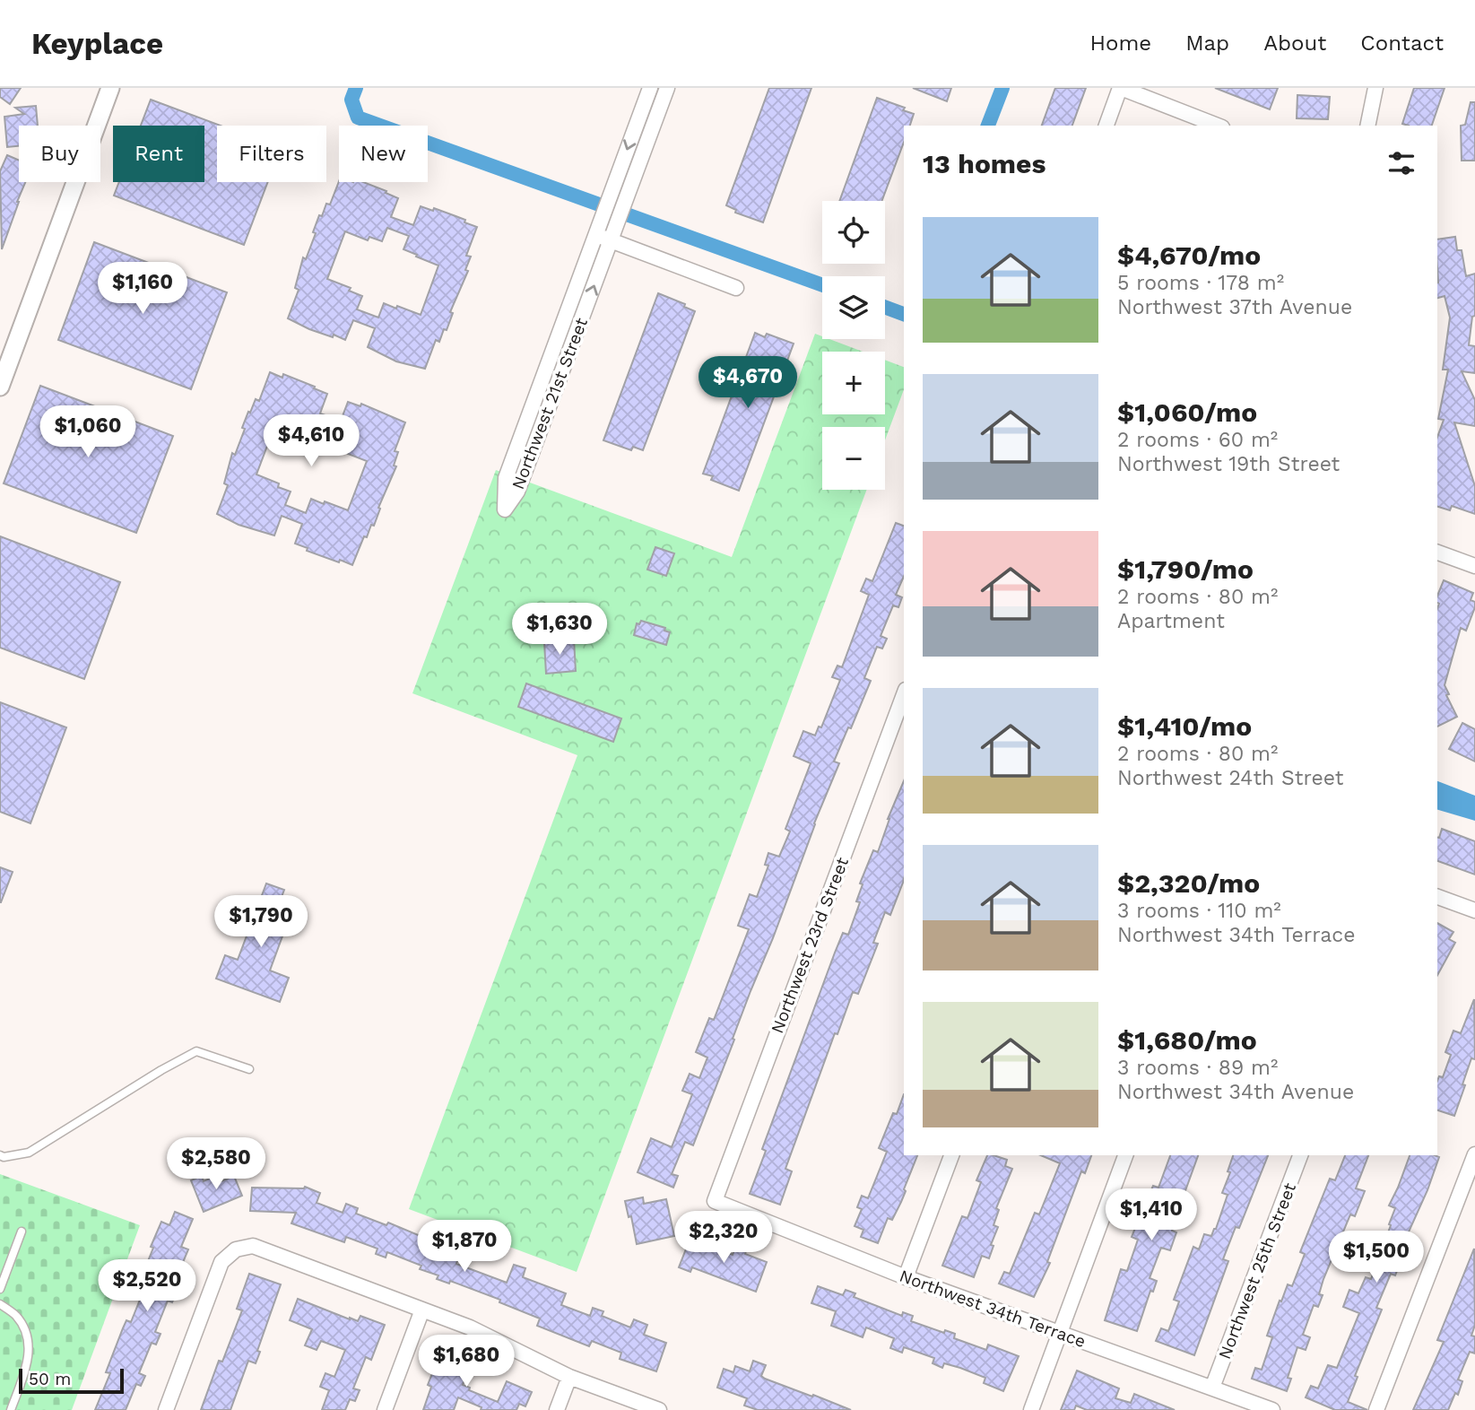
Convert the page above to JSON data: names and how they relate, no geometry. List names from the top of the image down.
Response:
{
  "streets": {
    "street": [
      "Northwest 21st Street",
      "Northwest 23rd Street",
      "Northwest 25th Street",
      "Northwest 34th Terrace"
    ]
  },
  "crossings": [
    ["Northwest 23rd Street", "Northwest 34th Terrace"],
    ["Northwest 25th Street", "Northwest 34th Terrace"]
  ],
  "scale_bar": "50 m",
  "page": {
    "header": "Keyplace",
    "nav": [
      "Home",
      "Map",
      "About",
      "Contact"
    ],
    "chip": [
      "Buy",
      "Rent",
      "Filters",
      "New"
    ],
    "heading": "13 homes",
    "map_buttons": ["+", "−"],
    "list": [
      {
        "name": "$4,670/mo",
        "note": "5 rooms · 178 m² · Northwest 37th Avenue"
      },
      {
        "name": "$1,060/mo",
        "note": "2 rooms · 60 m² · Northwest 19th Street"
      },
      {
        "name": "$1,790/mo",
        "note": "2 rooms · 80 m² · Apartment"
      },
      {
        "name": "$1,410/mo",
        "note": "2 rooms · 80 m² · Northwest 24th Street"
      },
      {
        "name": "$2,320/mo",
        "note": "3 rooms · 110 m² · Northwest 34th Terrace"
      },
      {
        "name": "$1,680/mo",
        "note": "3 rooms · 89 m² · Northwest 34th Avenue"
      }
    ],
    "price": [
      "$1,160",
      "$4,670",
      "$1,060",
      "$4,610",
      "$1,630",
      "$1,790",
      "$2,580",
      "$1,410",
      "$2,320",
      "$1,870",
      "$1,500",
      "$2,520",
      "$1,680"
    ],
    "scale": "50 m"
  }
}
